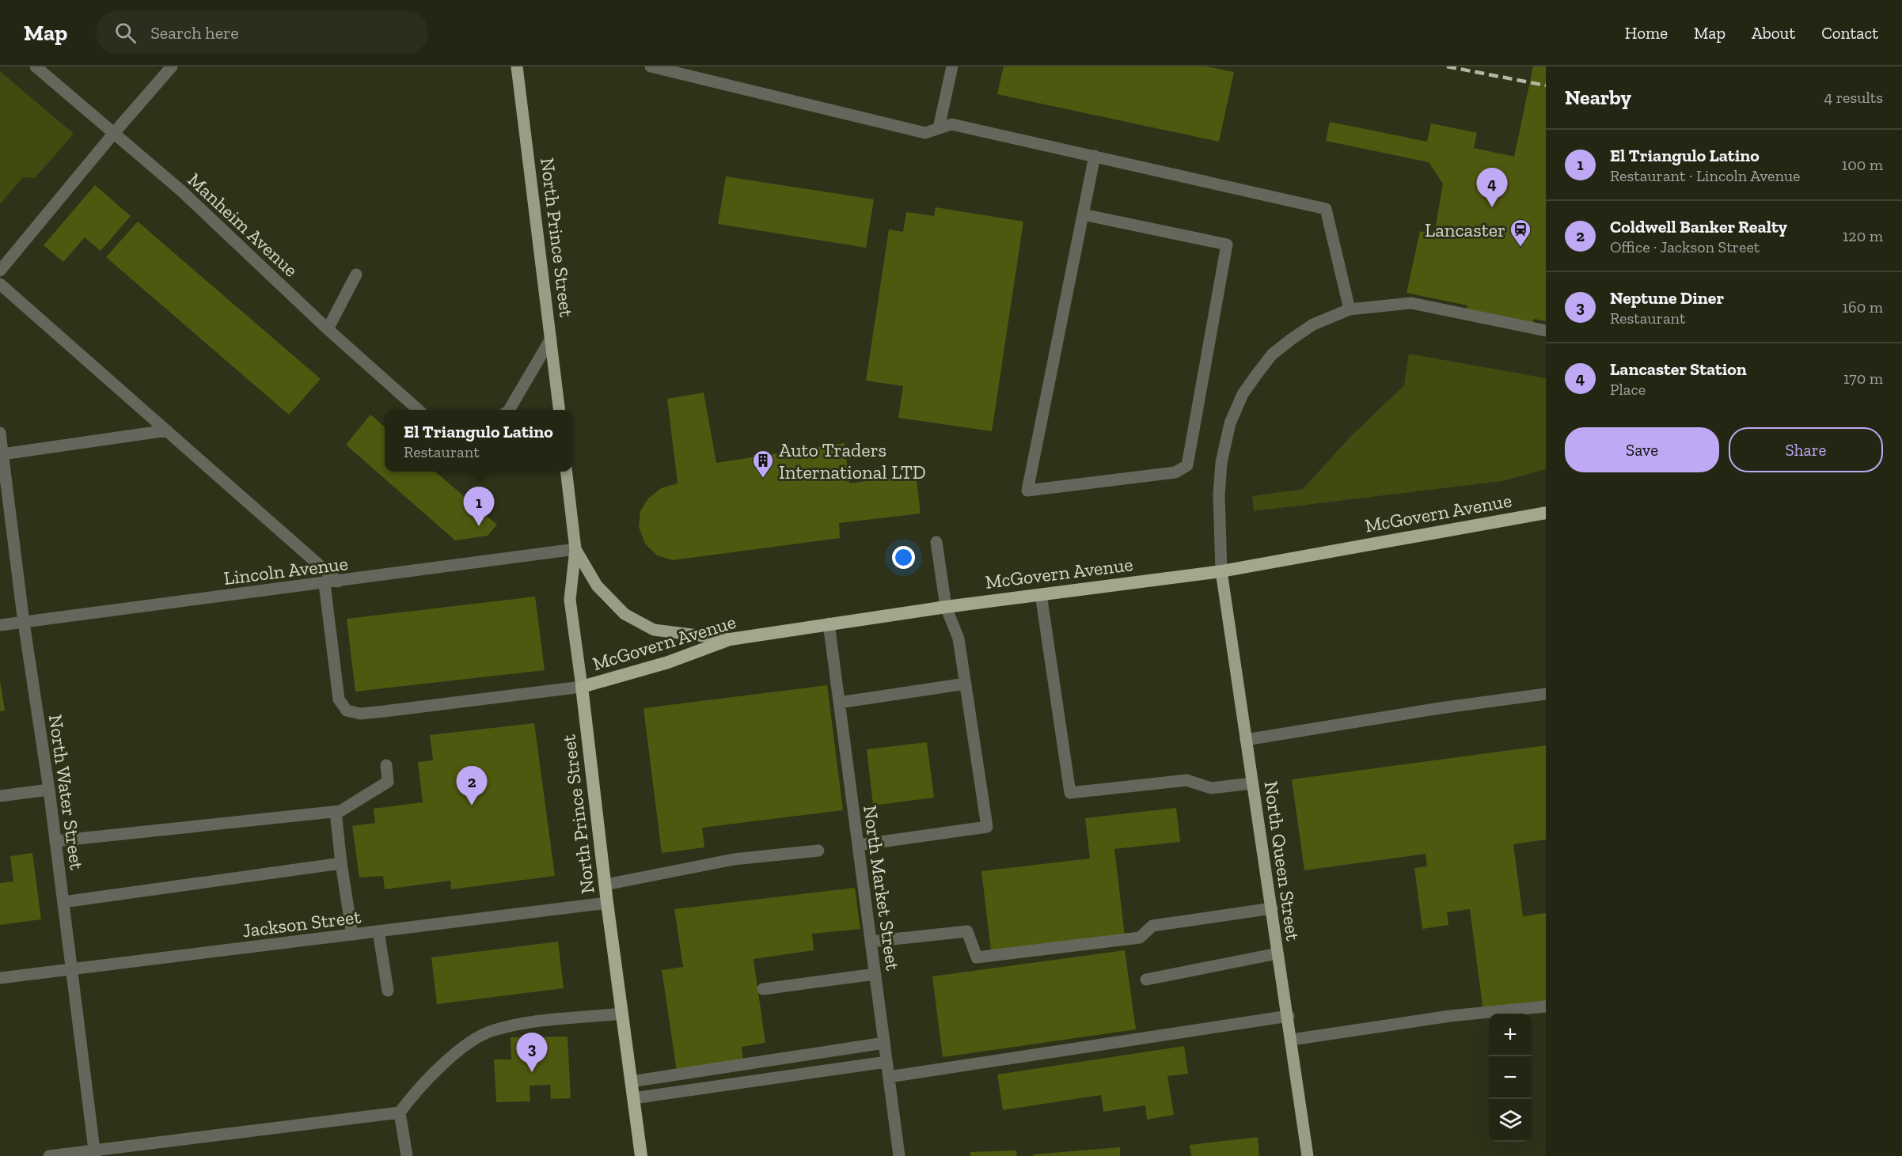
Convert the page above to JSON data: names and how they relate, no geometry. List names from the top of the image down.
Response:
{
  "streets": {
    "highway": ["North Prince Street", "McGovern Avenue"],
    "main road": ["North Queen Street"],
    "street": [
      "Manheim Avenue",
      "Lincoln Avenue",
      "North Water Street",
      "North Market Street",
      "Jackson Street"
    ]
  },
  "crossings": [
    ["North Prince Street", "McGovern Avenue"],
    ["North Prince Street", "Lincoln Avenue"],
    ["North Prince Street", "Jackson Street"],
    ["McGovern Avenue", "North Queen Street"],
    ["McGovern Avenue", "North Market Street"],
    ["Lincoln Avenue", "North Water Street"],
    ["North Water Street", "Jackson Street"]
  ],
  "places": {
    "station": ["Lancaster"],
    "building": ["Auto Traders International LTD"]
  },
  "page": {
    "header": "Map",
    "search": "Search here",
    "nav": [
      "Home",
      "Map",
      "About",
      "Contact"
    ],
    "heading": ["Nearby", "4 results"],
    "list": [
      {
        "mark": "1",
        "name": "El Triangulo Latino",
        "note": "Restaurant · Lincoln Avenue",
        "value": "100 m"
      },
      {
        "mark": "2",
        "name": "Coldwell Banker Realty",
        "note": "Office · Jackson Street",
        "value": "120 m"
      },
      {
        "mark": "3",
        "name": "Neptune Diner",
        "note": "Restaurant",
        "value": "160 m"
      },
      {
        "mark": "4",
        "name": "Lancaster Station",
        "note": "Place",
        "value": "170 m"
      }
    ],
    "pins": [
      "4",
      "1",
      "2",
      "3"
    ],
    "popup": ["El Triangulo Latino", "Restaurant"],
    "buttons": ["Save", "Share"],
    "map_buttons": ["+", "−"]
  }
}
